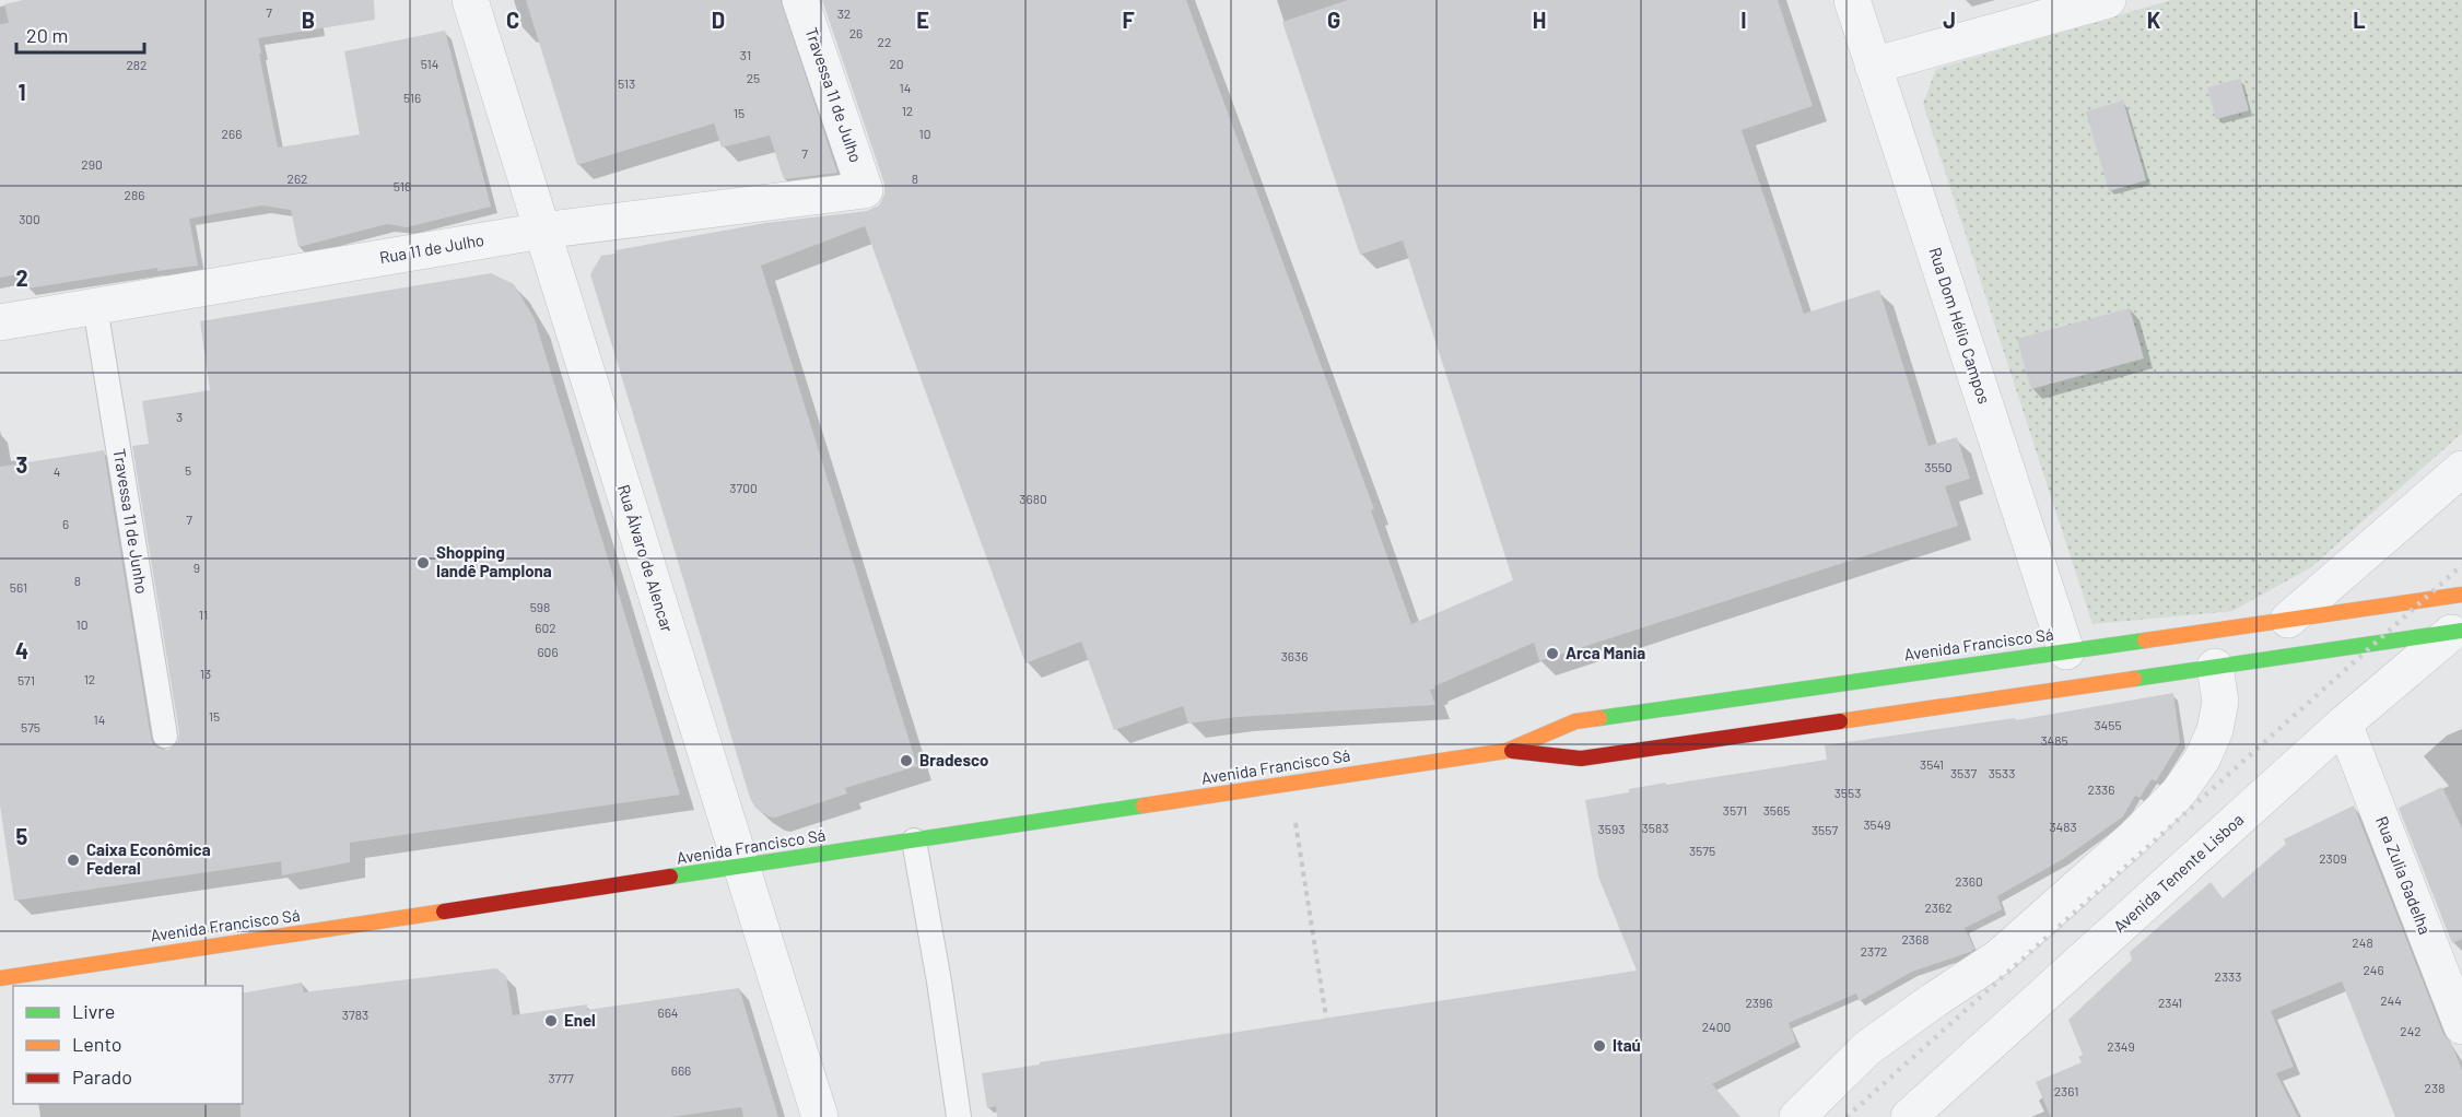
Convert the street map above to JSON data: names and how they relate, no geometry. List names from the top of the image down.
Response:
{
  "streets": {
    "main road": ["Avenida Francisco Sá"],
    "street": [
      "Travessa 11 de Julho",
      "Rua 11 de Julho",
      "Rua Dom Hélio Campos",
      "Rua Álvaro de Alencar",
      "Avenida Tenente Lisboa",
      "Rua Zulia Gadelha"
    ],
    "lane": ["Travessa 11 de Junho"]
  },
  "crossings": [
    ["Travessa 11 de Julho", "Rua 11 de Julho"],
    ["Rua 11 de Julho", "Travessa 11 de Junho"],
    ["Rua 11 de Julho", "Rua Álvaro de Alencar"],
    ["Rua Dom Hélio Campos", "Avenida Francisco Sá"],
    ["Rua Álvaro de Alencar", "Avenida Francisco Sá"],
    ["Avenida Francisco Sá", "Avenida Tenente Lisboa"],
    ["Avenida Tenente Lisboa", "Rua Zulia Gadelha"]
  ],
  "places": [
    "Shopping Iandê Pamplona",
    "Arca Mania",
    "Bradesco",
    "Caixa Econômica Federal",
    "Enel",
    "Itaú"
  ],
  "house_numbers": [
    "7",
    "32",
    "26",
    "22",
    "31",
    "514",
    "20",
    "282",
    "25",
    "513",
    "14",
    "516",
    "12",
    "15",
    "266",
    "10",
    "7",
    "290",
    "262",
    "8",
    "518",
    "286",
    "300",
    "3",
    "3550",
    "5",
    "4",
    "3700",
    "3680",
    "7",
    "6",
    "9",
    "8",
    "561",
    "598",
    "11",
    "10",
    "602",
    "606",
    "3636",
    "13",
    "12",
    "571",
    "15",
    "14",
    "3455",
    "575",
    "3485",
    "3541",
    "3537",
    "3533",
    "2336",
    "3553",
    "3571",
    "3565",
    "3549",
    "3483",
    "3583",
    "3593",
    "3557",
    "3575",
    "2309",
    "2360",
    "2362",
    "2368",
    "248",
    "2372",
    "246",
    "2333",
    "244",
    "2396",
    "2341",
    "664",
    "3783",
    "2400",
    "242",
    "2349",
    "666",
    "3777",
    "238",
    "2361"
  ],
  "legend": ["Livre", "Lento", "Parado"],
  "scale_bar": "20 m",
  "grid": {
    "columns": [
      "B",
      "C",
      "D",
      "E",
      "F",
      "G",
      "H",
      "I",
      "J",
      "K",
      "L"
    ],
    "rows": [
      "1",
      "2",
      "3",
      "4",
      "5"
    ]
  }
}
